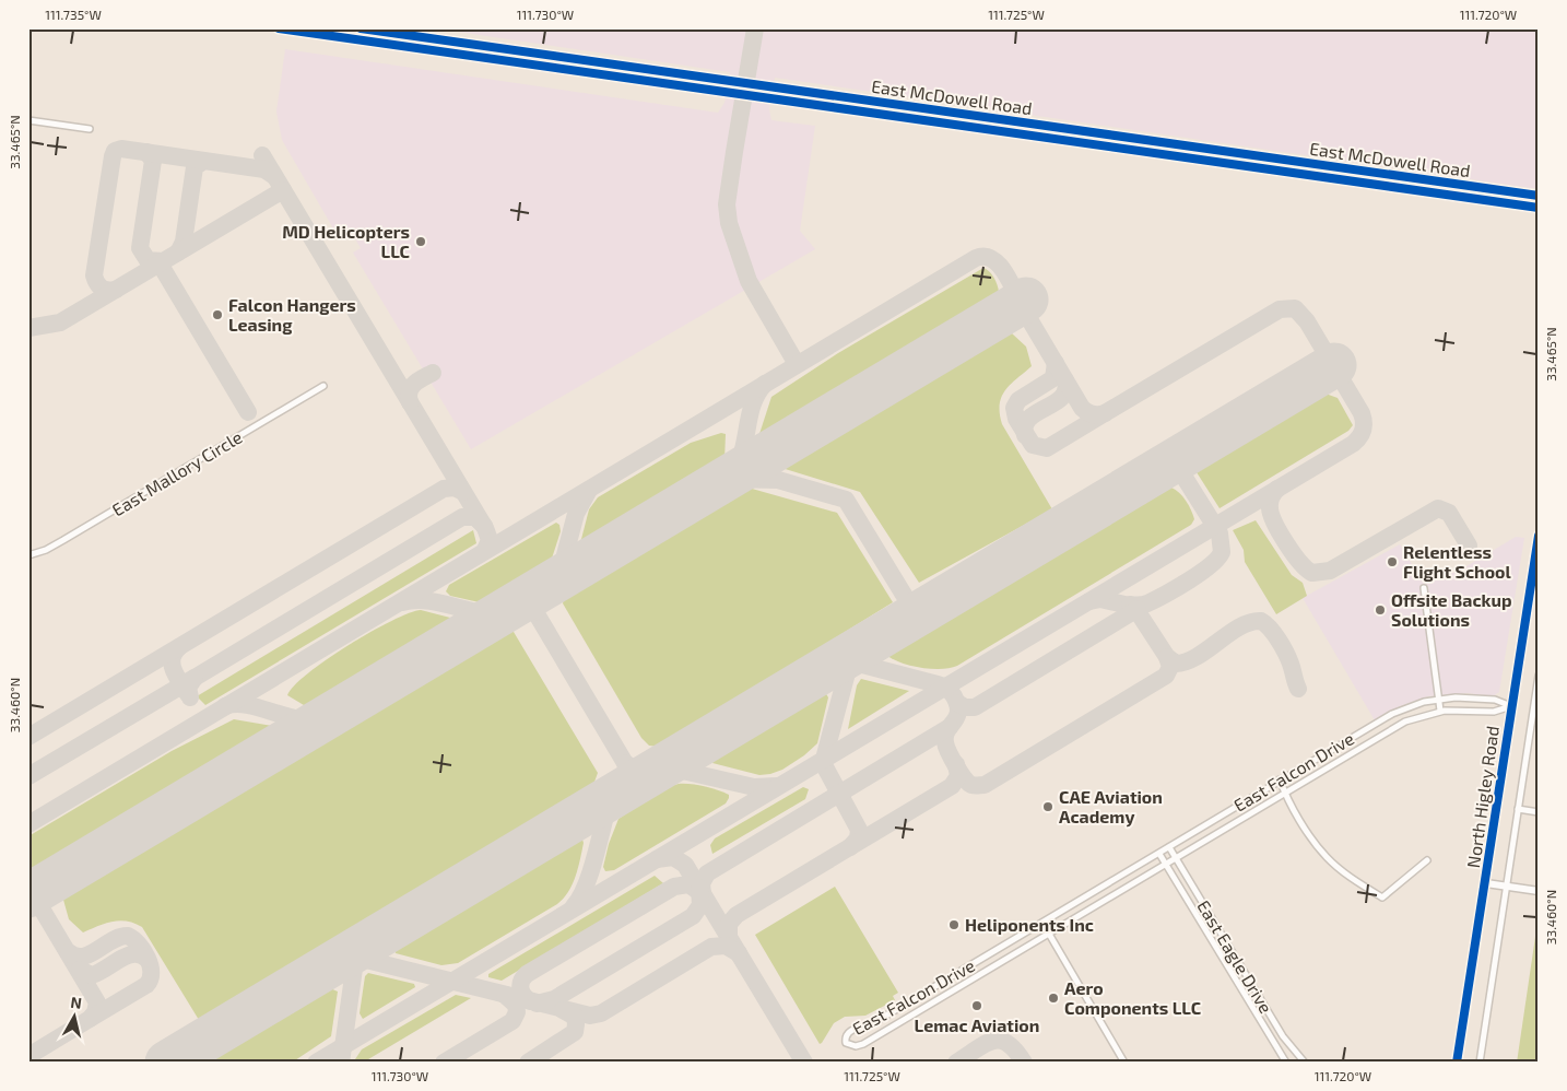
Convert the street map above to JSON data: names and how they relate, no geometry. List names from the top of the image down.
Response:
{
  "streets": {
    "main road": ["East McDowell Road", "North Higley Road"],
    "street": ["East Mallory Circle", "East Falcon Drive", "East Eagle Drive"]
  },
  "crossings": [
    ["East Falcon Drive", "North Higley Road"],
    ["East Falcon Drive", "East Eagle Drive"]
  ],
  "places": [
    "MD Helicopters LLC",
    "Falcon Hangers Leasing",
    "Relentless Flight School",
    "Offsite Backup Solutions",
    "CAE Aviation Academy",
    "Heliponents Inc",
    "Aero Components LLC",
    "Lemac Aviation"
  ],
  "north": "top",
  "coordinates": [
    "111.735°W",
    "111.730°W",
    "111.725°W",
    "111.720°W",
    "33.465°N",
    "33.460°N"
  ]
}
